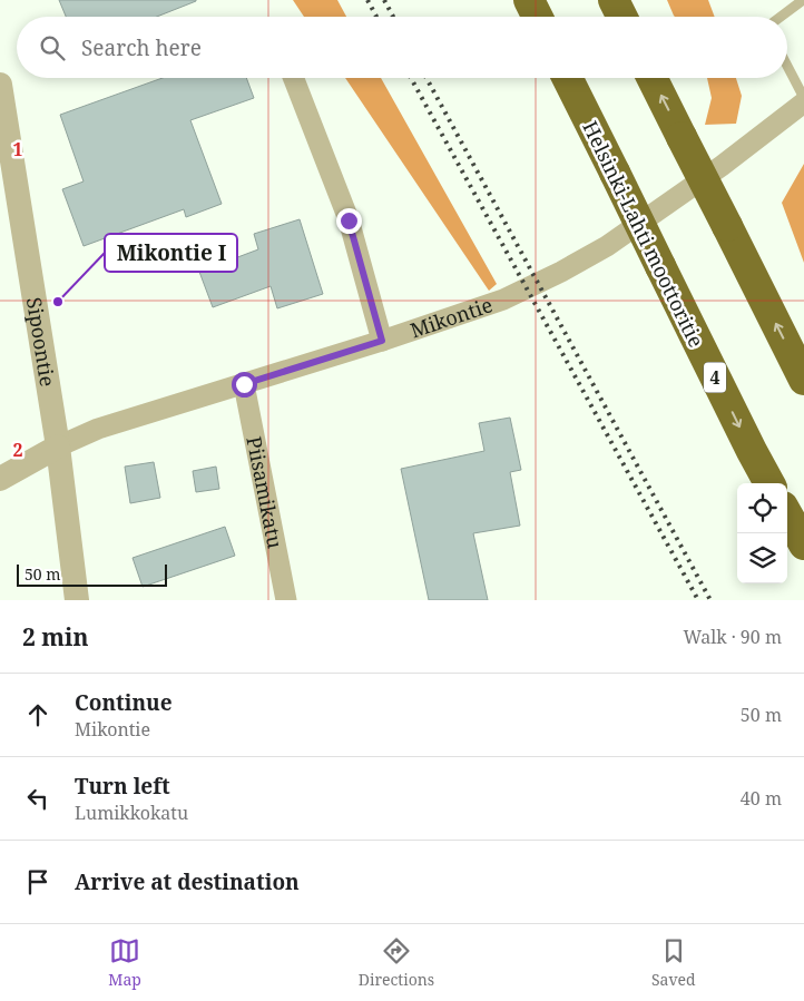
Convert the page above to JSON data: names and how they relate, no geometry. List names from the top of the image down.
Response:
{
  "streets": {
    "highway": ["Helsinki-Lahti moottoritie", "4"],
    "street": ["Mikontie", "Sipoontie", "Piisamikatu"]
  },
  "crossings": [
    ["Mikontie", "Sipoontie"],
    ["Mikontie", "Piisamikatu"]
  ],
  "places": ["Mikontie I"],
  "scale_bar": "50 m",
  "page": {
    "search": "Search here",
    "scale": "50 m",
    "heading": ["2 min", "Walk · 90 m"],
    "list": [
      ["Continue", "Mikontie", "50 m"],
      ["Turn left", "Lumikkokatu", "40 m"],
      "Arrive at destination"
    ],
    "nav": ["Map", "Directions", "Saved"]
  },
  "grid": {
    "rows": ["1", "2"]
  }
}
